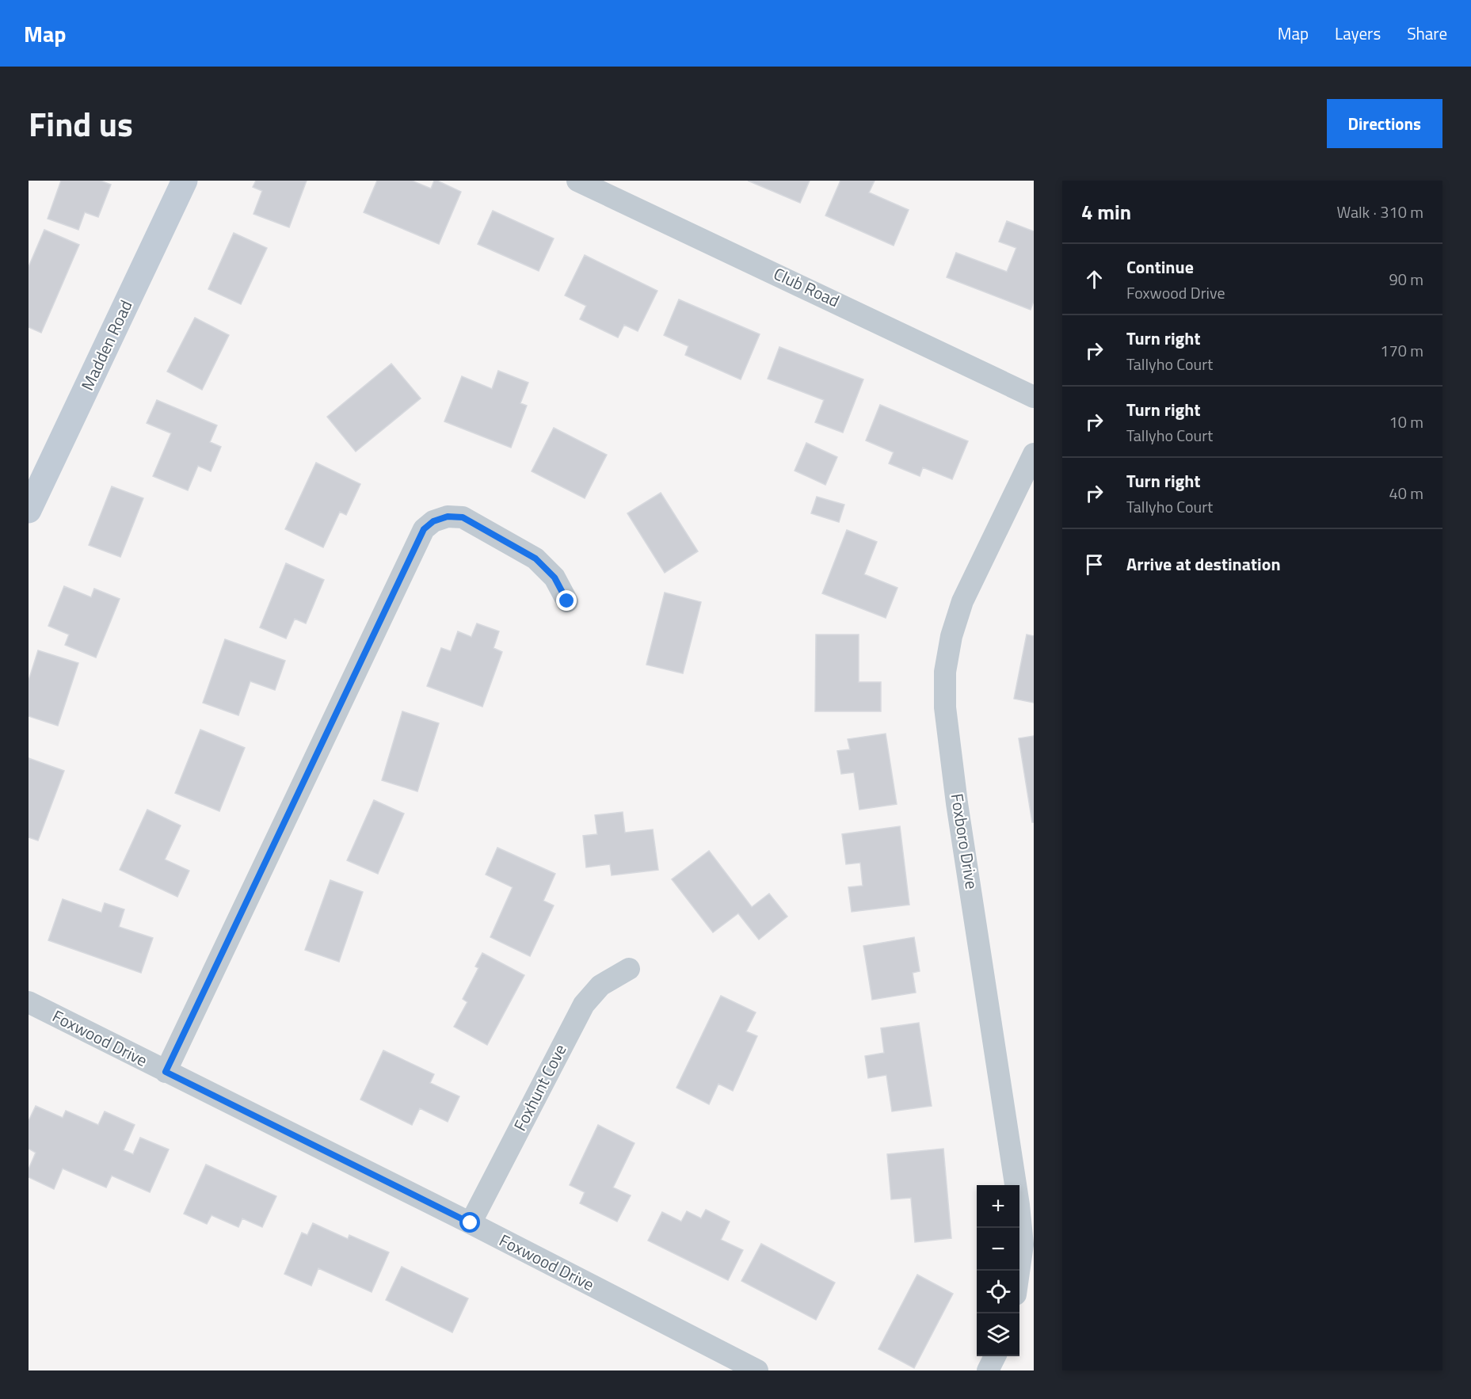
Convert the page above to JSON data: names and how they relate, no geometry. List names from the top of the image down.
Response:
{
  "streets": {
    "street": [
      "Club Road",
      "Madden Road",
      "Foxboro Drive",
      "Foxwood Drive",
      "Foxhunt Cove"
    ]
  },
  "crossings": [
    ["Foxwood Drive", "Foxhunt Cove"]
  ],
  "page": {
    "header": "Map",
    "nav": ["Map", "Layers", "Share"],
    "title": "Find us",
    "buttons": "Directions",
    "heading": ["4 min", "Walk · 310 m"],
    "list": [
      ["Continue", "Foxwood Drive", "90 m"],
      ["Turn right", "Tallyho Court", "170 m"],
      ["Turn right", "Tallyho Court", "10 m"],
      ["Turn right", "Tallyho Court", "40 m"],
      "Arrive at destination"
    ],
    "map_buttons": ["+", "−"]
  }
}
